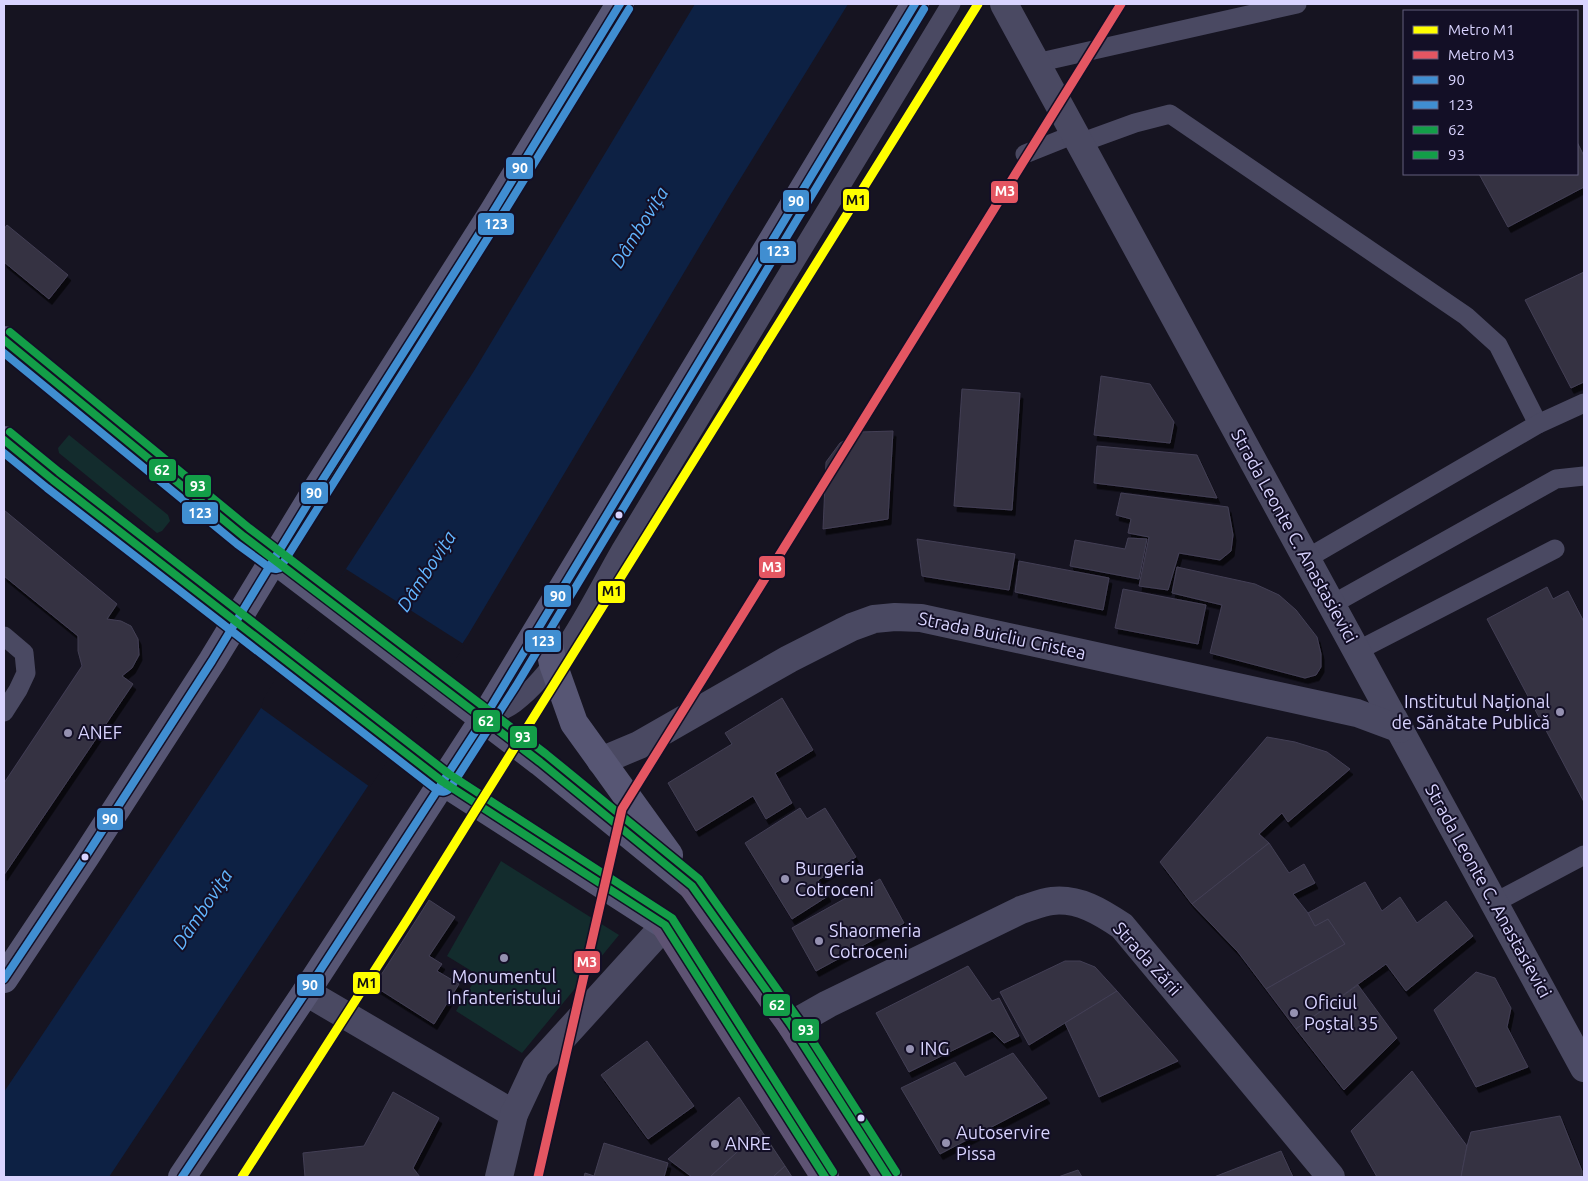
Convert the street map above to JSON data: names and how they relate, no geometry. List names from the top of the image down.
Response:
{
  "streets": {
    "street": ["Strada Leonte C. Anastasievici", "Strada Buicliu Cristea", "Strada Zării"]
  },
  "crossings": [
    ["Strada Leonte C. Anastasievici", "Strada Buicliu Cristea"]
  ],
  "water": ["Dâmbovița"],
  "places": [
    "Institutul Național de Sănătate Publică",
    "ANEF",
    "Burgeria Cotroceni",
    "Shaormeria Cotroceni",
    "Monumentul Infanteristului",
    "Oficiul Poștal 35",
    "ING",
    "Autoservire Pissa",
    "ANRE"
  ],
  "lines": [
    "metro line M1",
    "metro line M3",
    "transit line 90",
    "transit line 123",
    "transit line 93",
    "transit line 62"
  ],
  "legend": [
    "Metro M1",
    "Metro M3",
    "90",
    "123",
    "62",
    "93"
  ]
}
